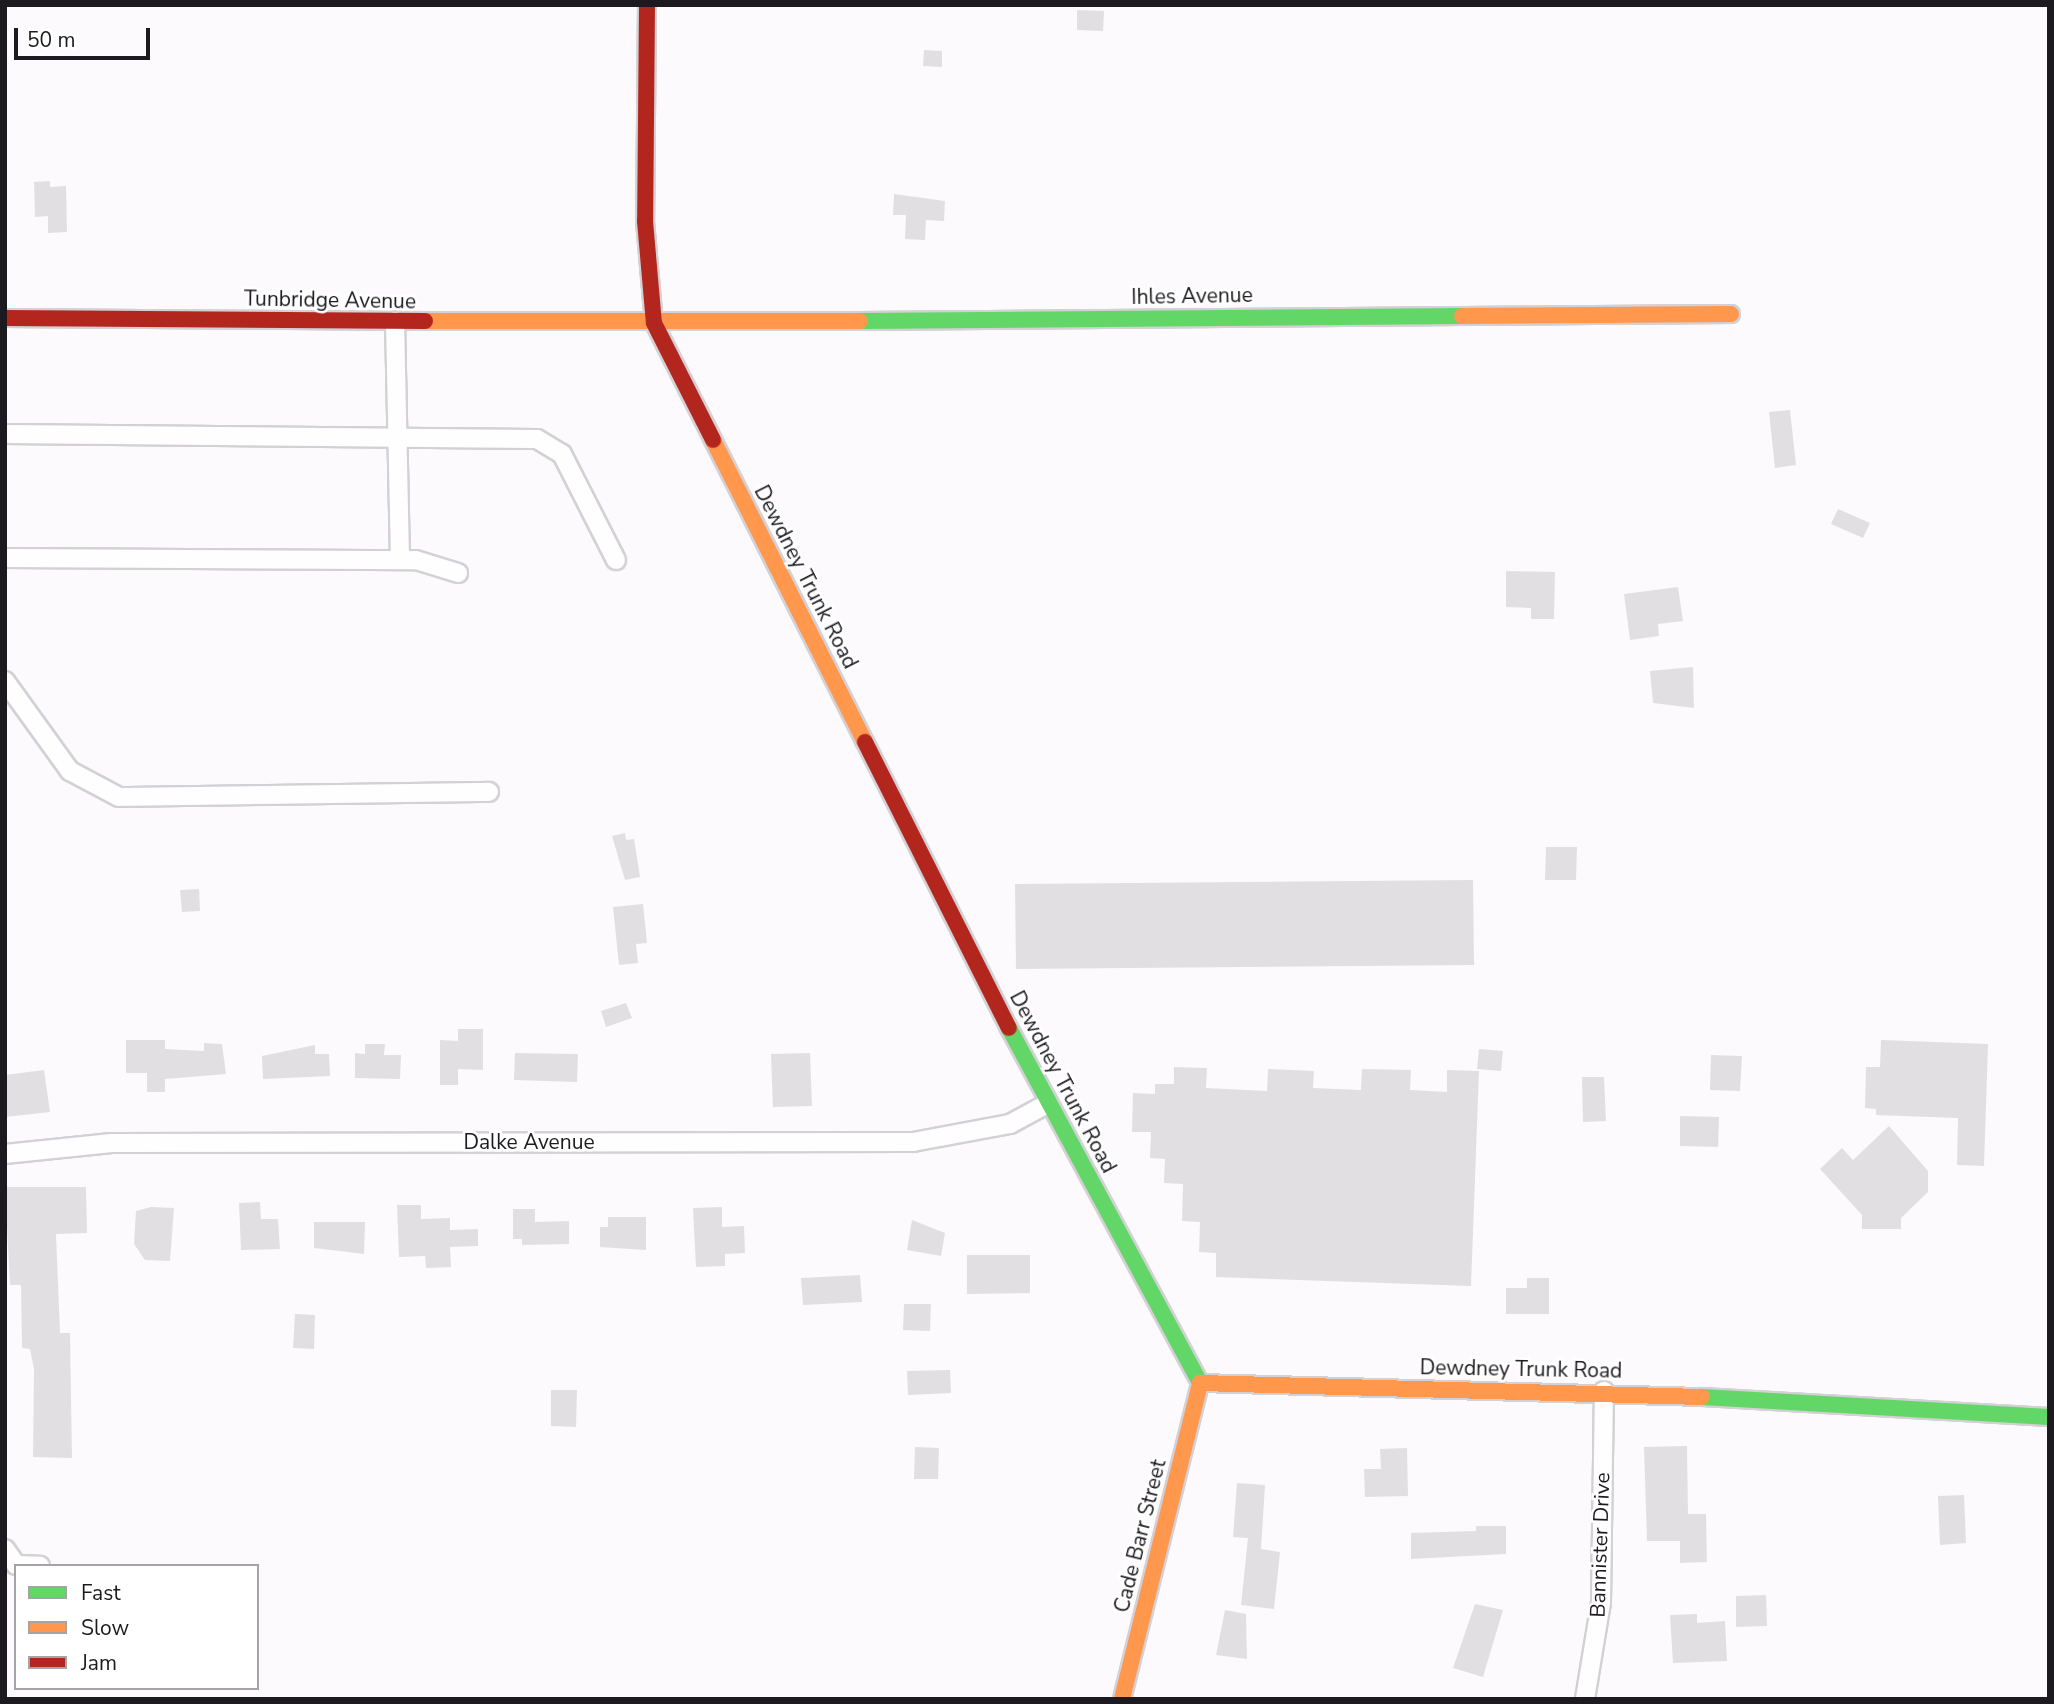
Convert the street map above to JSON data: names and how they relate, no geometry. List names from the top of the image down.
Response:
{
  "streets": {
    "main road": [
      "Ihles Avenue",
      "Tunbridge Avenue",
      "Dewdney Trunk Road",
      "Cade Barr Street"
    ],
    "street": ["Dalke Avenue", "Bannister Drive"]
  },
  "crossings": [
    ["Ihles Avenue", "Tunbridge Avenue"],
    ["Ihles Avenue", "Dewdney Trunk Road"],
    ["Tunbridge Avenue", "Dewdney Trunk Road"],
    ["Dewdney Trunk Road", "Dalke Avenue"],
    ["Dewdney Trunk Road", "Cade Barr Street"],
    ["Dewdney Trunk Road", "Bannister Drive"]
  ],
  "legend": ["Fast", "Slow", "Jam"],
  "scale_bar": "50 m"
}
